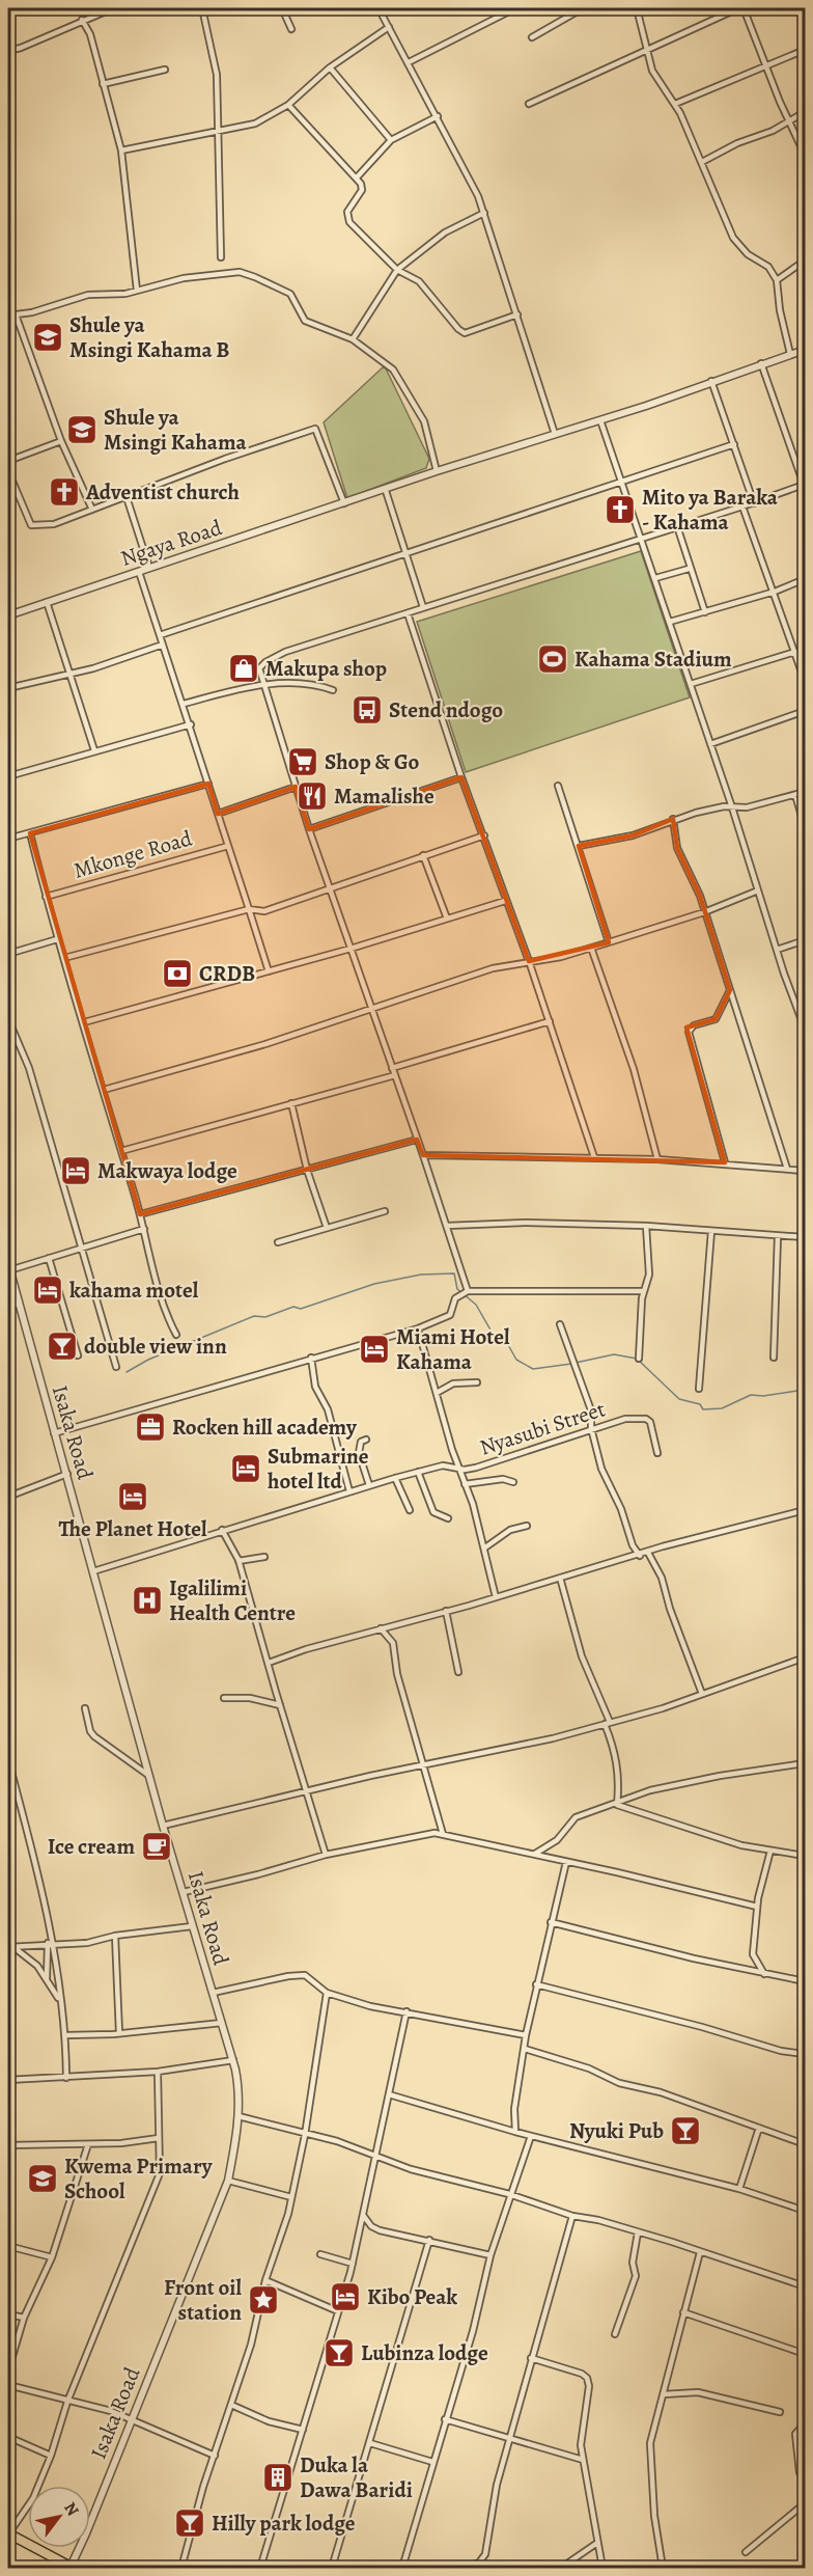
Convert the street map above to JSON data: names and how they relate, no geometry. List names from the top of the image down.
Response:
{
  "streets": {
    "street": [
      "Ngaya Road",
      "Mkonge Road",
      "Nyasubi Street",
      "Isaka Road"
    ]
  },
  "crossings": [
    ["Nyasubi Street", "Isaka Road"]
  ],
  "places": {
    "school or university": ["Shule ya Msingi Kahama B", "Shule ya Msingi Kahama", "Kwema Primary School"],
    "church": ["Adventist church", "Mito ya Baraka - Kahama"],
    "sports": ["Kahama Stadium"],
    "shop": ["Makupa shop"],
    "bus stop": ["Stend ndogo"],
    "supermarket": ["Shop & Go"],
    "restaurant": ["Mamalishe"],
    "bank": ["CRDB"],
    "hotel": [
      "Makwaya lodge",
      "kahama motel",
      "Miami Hotel Kahama",
      "Submarine hotel ltd",
      "The Planet Hotel",
      "Kibo Peak"
    ],
    "bar": [
      "double view inn",
      "Nyuki Pub",
      "Lubinza lodge",
      "Hilly park lodge"
    ],
    "office": ["Rocken hill academy"],
    "hospital": ["Igalilimi Health Centre"],
    "cafe": ["Ice cream"],
    "place": ["Front oil station"],
    "building": ["Duka la Dawa Baridi"]
  },
  "north": "top right"
}
